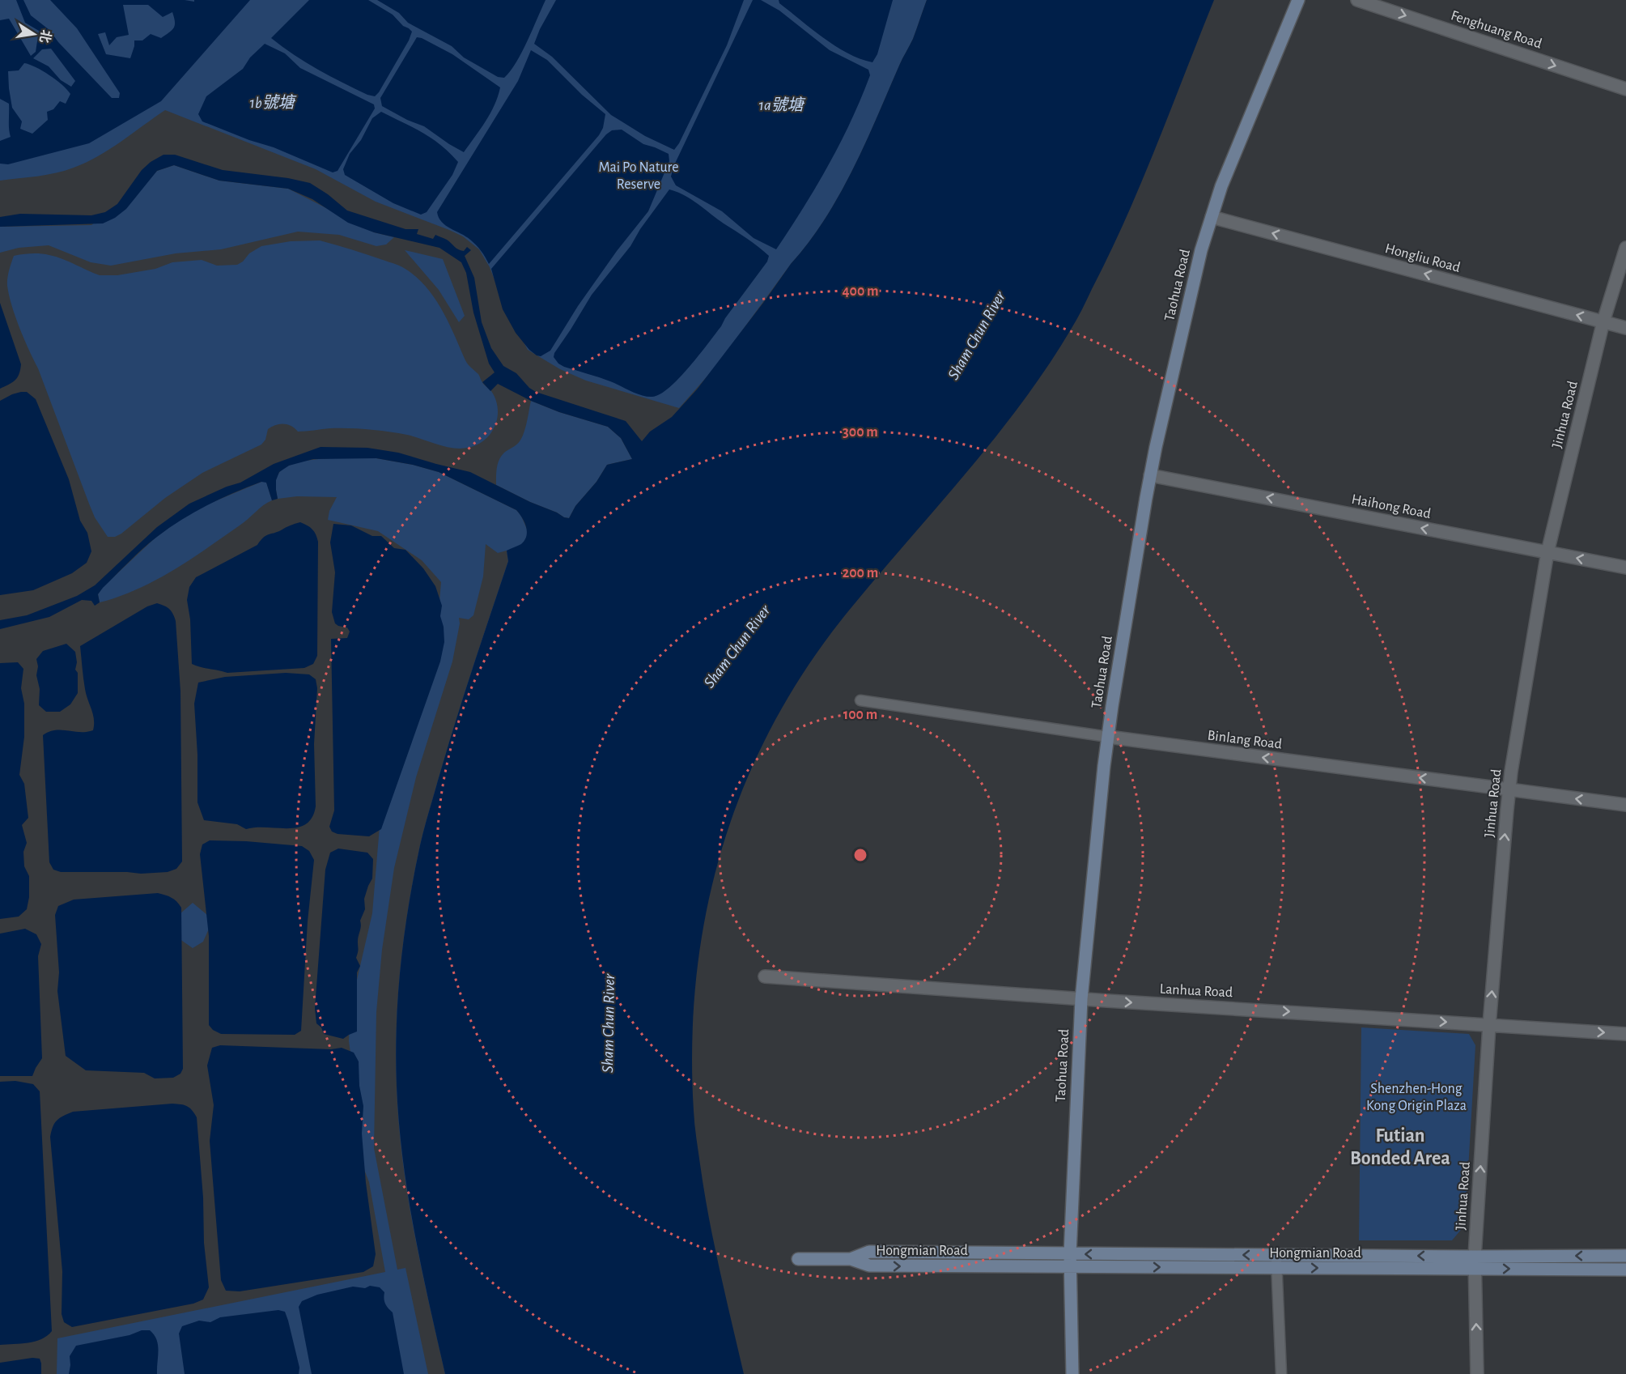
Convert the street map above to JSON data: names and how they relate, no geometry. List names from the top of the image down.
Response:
{
  "streets": {
    "main road": ["Taohua Road", "Hongmian Road"],
    "street": [
      "Fenghuang Road",
      "Hongliu Road",
      "Jinhua Road",
      "Haihong Road",
      "Binlang Road",
      "Lanhua Road"
    ]
  },
  "crossings": [
    ["Hongliu Road", "Taohua Road"],
    ["Hongliu Road", "Jinhua Road"],
    ["Taohua Road", "Haihong Road"],
    ["Taohua Road", "Binlang Road"],
    ["Taohua Road", "Lanhua Road"],
    ["Taohua Road", "Hongmian Road"],
    ["Jinhua Road", "Haihong Road"],
    ["Jinhua Road", "Binlang Road"],
    ["Jinhua Road", "Lanhua Road"],
    ["Jinhua Road", "Hongmian Road"]
  ],
  "one_way": [
    "Fenghuang Road",
    "Hongliu Road",
    "Jinhua Road",
    "Haihong Road",
    "Binlang Road",
    "Lanhua Road"
  ],
  "districts": ["Futian Bonded Area"],
  "water": ["1b號塘", "1a號塘", "Sham Chun River"],
  "parks": ["Mai Po Nature Reserve", "Shenzhen-Hong Kong Origin Plaza"],
  "north": "right",
  "rings": [
    "400 m",
    "300 m",
    "200 m",
    "100 m"
  ]
}
